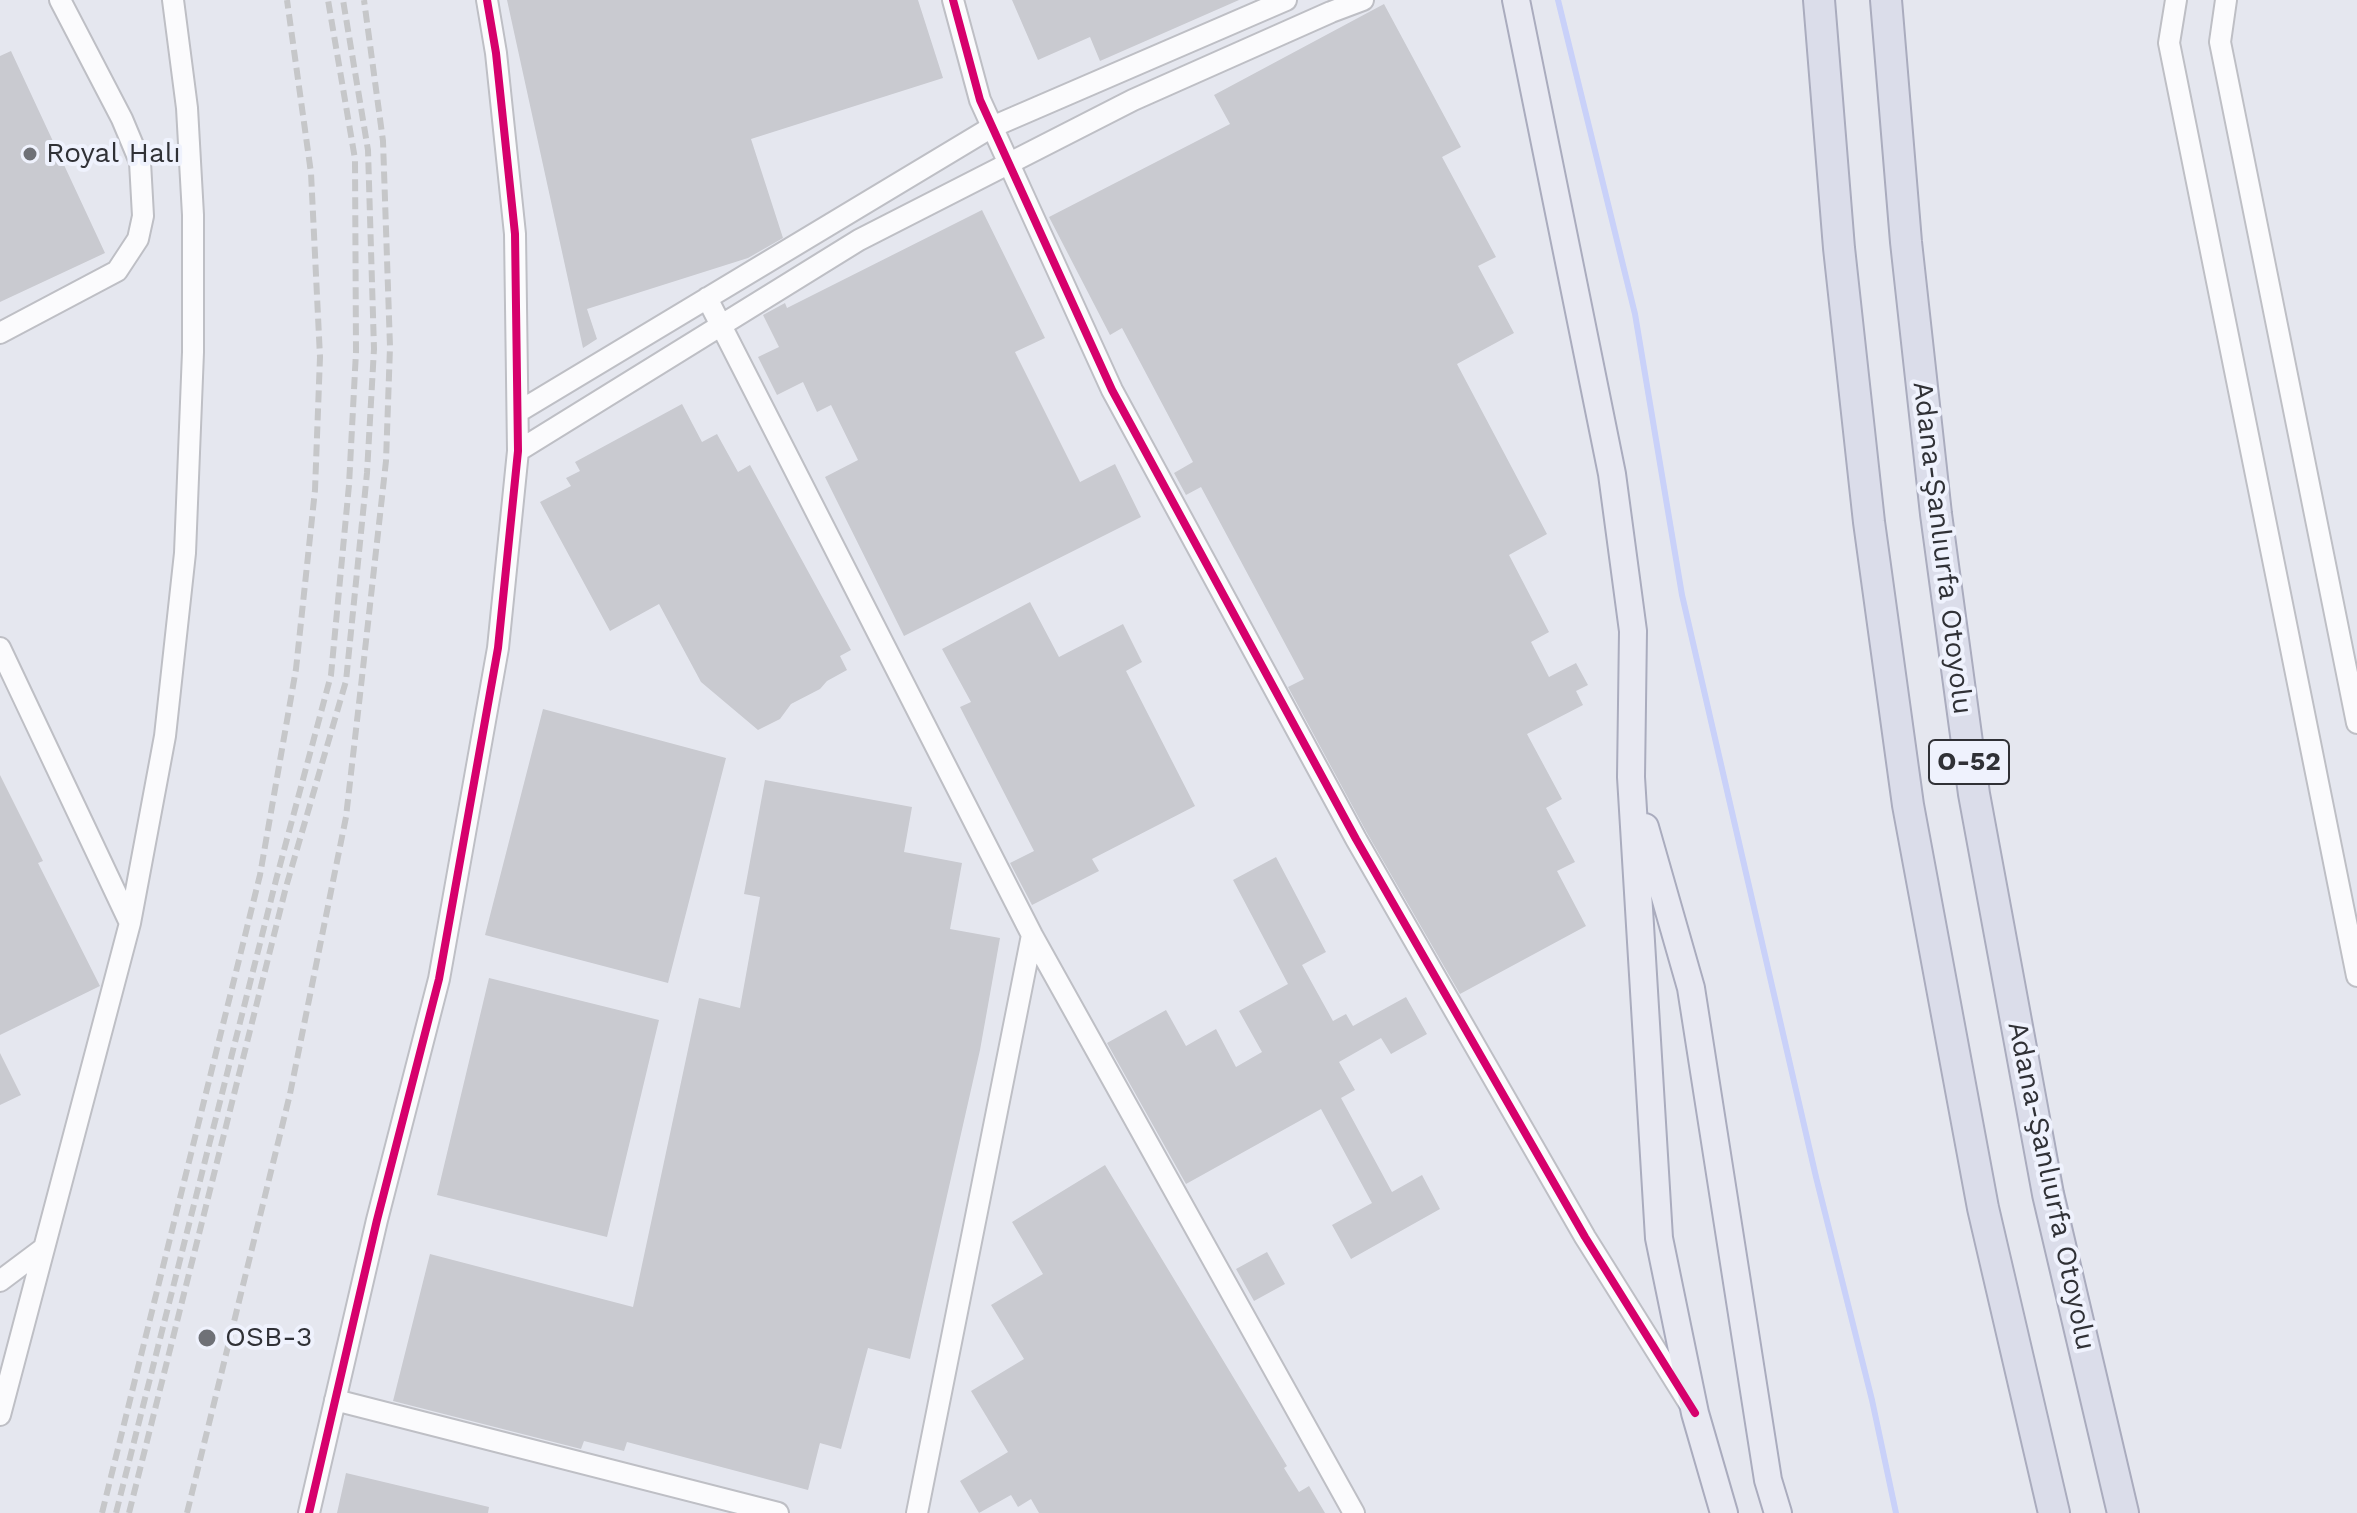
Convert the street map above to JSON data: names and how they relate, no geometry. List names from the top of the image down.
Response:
{
  "streets": {
    "highway": ["Adana-Şanlıurfa Otoyolu", "O-52"]
  },
  "places": ["Royal Halı", "OSB-3"]
}
